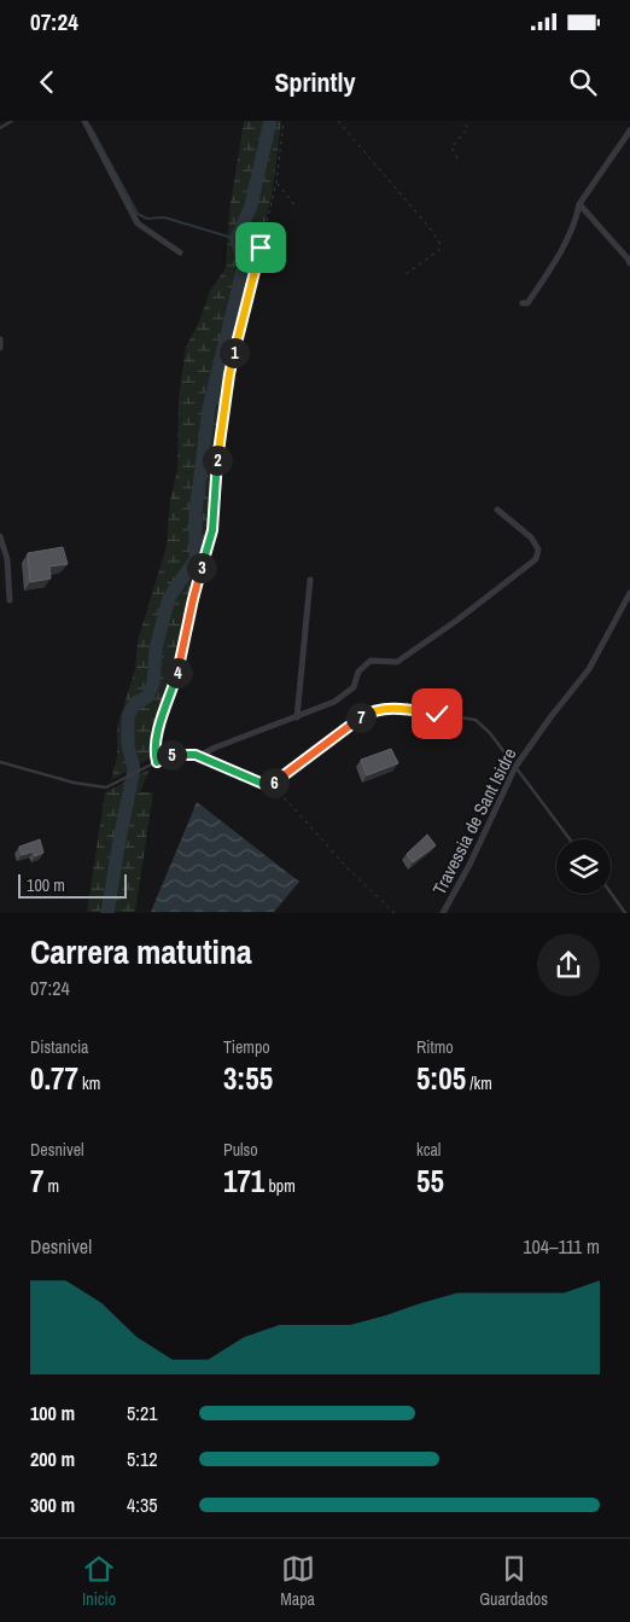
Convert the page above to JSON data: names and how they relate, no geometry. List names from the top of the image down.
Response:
{
  "streets": {
    "street": ["Travessia de Sant Isidre"]
  },
  "scale_bar": "100 m",
  "page": {
    "status": "07:24",
    "header": "Sprintly",
    "pins": [
      "1",
      "2",
      "3",
      "4",
      "7",
      "5",
      "6"
    ],
    "scale": "100 m",
    "heading": ["Carrera matutina", "07:24"],
    "stats": [
      ["Distancia", "0.77 km"],
      ["Tiempo", "3:55"],
      ["Ritmo", "5:05 /km"],
      ["Desnivel", "7 m"],
      ["Pulso", "171 bpm"],
      ["kcal", "55"]
    ],
    "chart": ["Desnivel", "104–111 m"],
    "list": [
      {
        "name": "100 m",
        "note": "5:21"
      },
      {
        "name": "200 m",
        "note": "5:12"
      },
      {
        "name": "300 m",
        "note": "4:35"
      }
    ],
    "tabs": ["Inicio", "Mapa", "Guardados"]
  }
}
